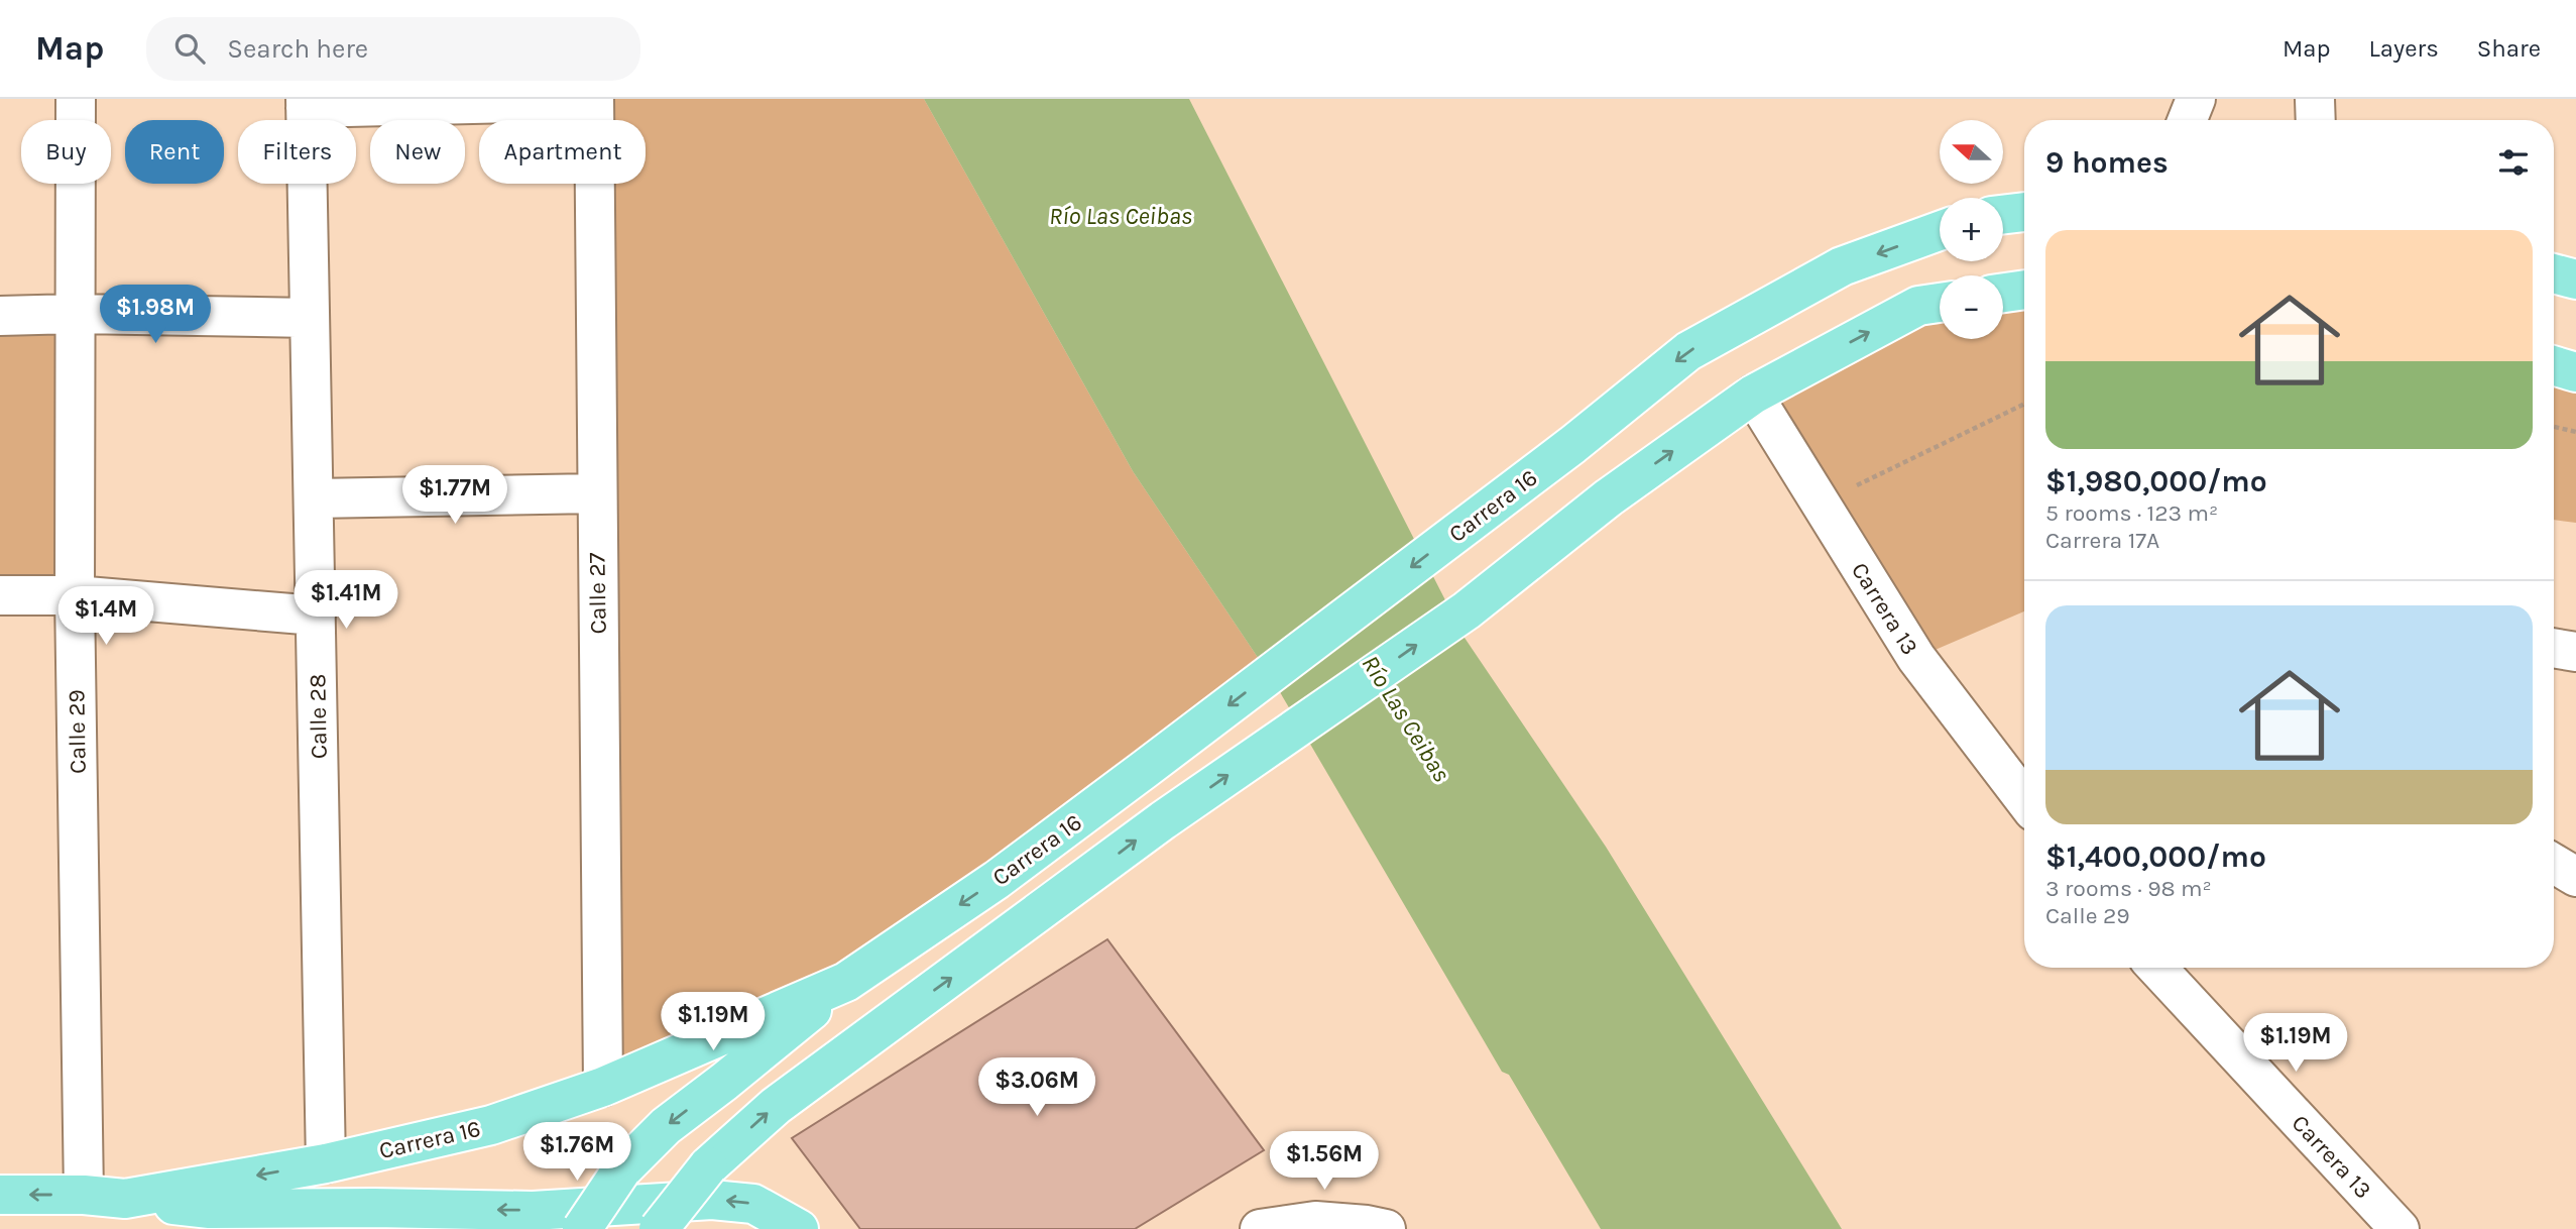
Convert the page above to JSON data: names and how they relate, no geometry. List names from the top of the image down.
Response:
{
  "streets": {
    "main road": ["Carrera 16"],
    "street": [
      "Calle 27",
      "Carrera 13",
      "Calle 28",
      "Calle 29"
    ]
  },
  "crossings": [
    ["Carrera 16", "Calle 27"],
    ["Carrera 16", "Calle 28"],
    ["Carrera 16", "Calle 29"]
  ],
  "water": ["Río Las Ceibas"],
  "north": "left",
  "page": {
    "header": "Map",
    "search": "Search here",
    "nav": ["Map", "Layers", "Share"],
    "map_buttons": ["+", "−"],
    "chip": [
      "Buy",
      "Rent",
      "Filters",
      "New",
      "Apartment"
    ],
    "heading": "9 homes",
    "list": [
      {
        "name": "$1,980,000/mo",
        "note": "5 rooms · 123 m² · Carrera 17A"
      },
      {
        "name": "$1,400,000/mo",
        "note": "3 rooms · 98 m² · Calle 29"
      }
    ],
    "price": [
      "$1.98M",
      "$1.77M",
      "$1.41M",
      "$1.4M",
      "$1.19M",
      "$1.19M",
      "$3.06M",
      "$1.76M",
      "$1.56M"
    ]
  }
}
